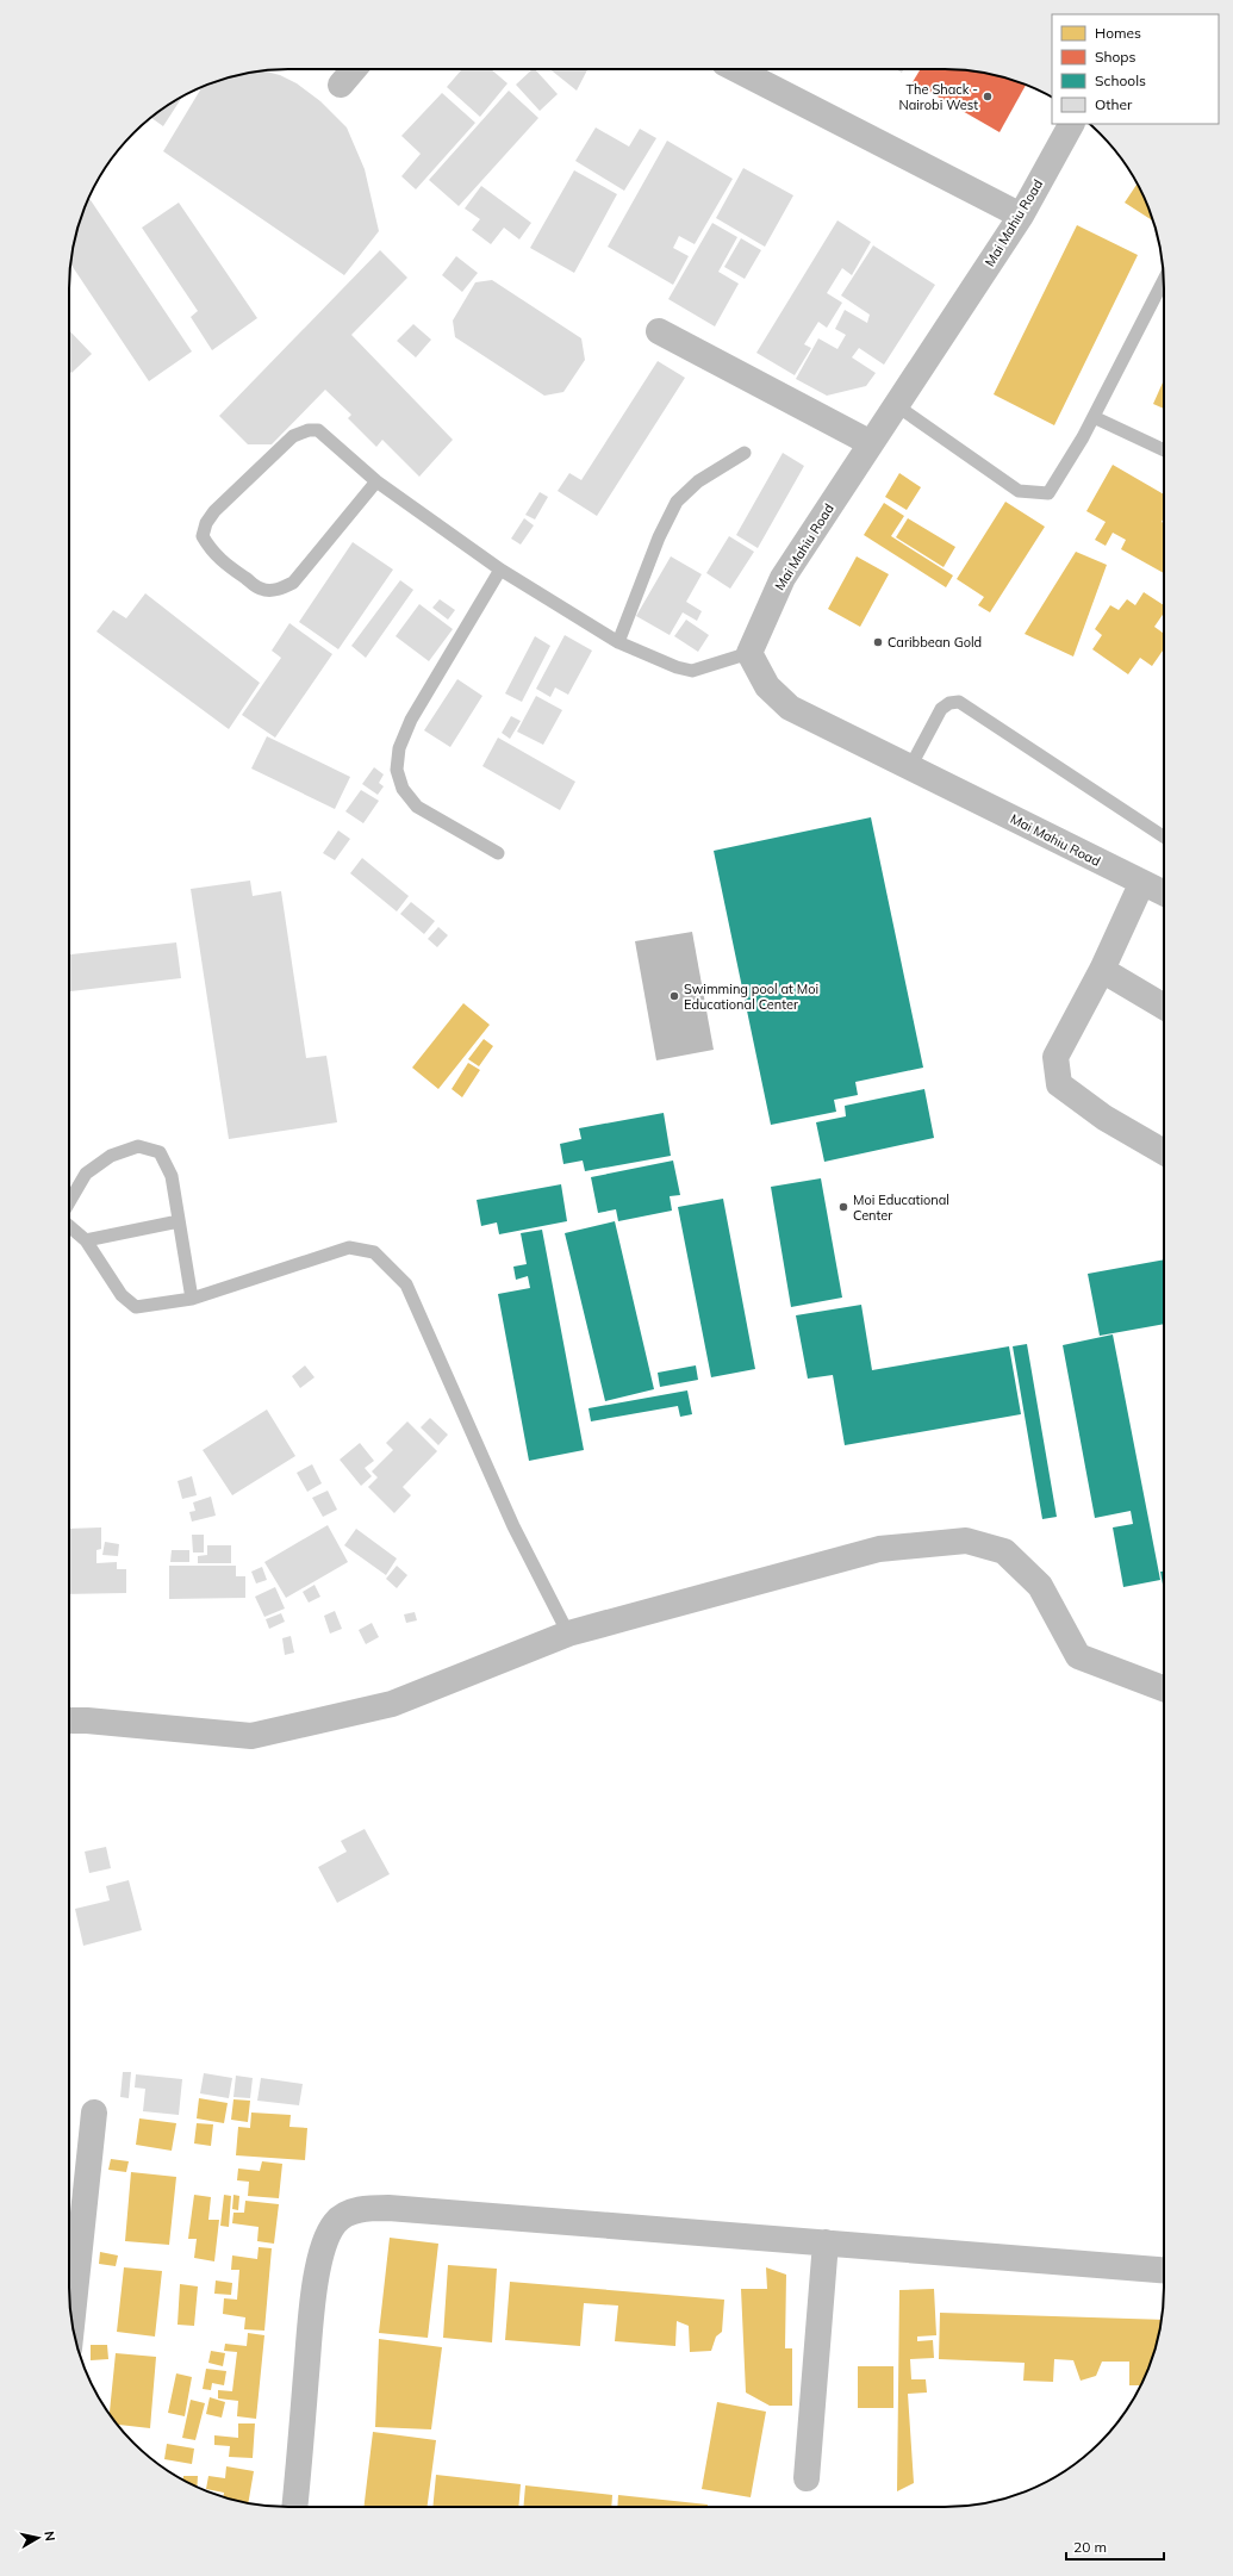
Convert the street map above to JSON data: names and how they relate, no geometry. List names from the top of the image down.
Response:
{
  "streets": {
    "street": ["Mai Mahiu Road"]
  },
  "places": [
    "The Shack - Nairobi West",
    "Caribbean Gold",
    "Swimming pool at Moi Educational Center",
    "Moi Educational Center"
  ],
  "legend": [
    "Homes",
    "Shops",
    "Schools",
    "Other"
  ],
  "scale_bar": "20 m",
  "north": "right"
}
